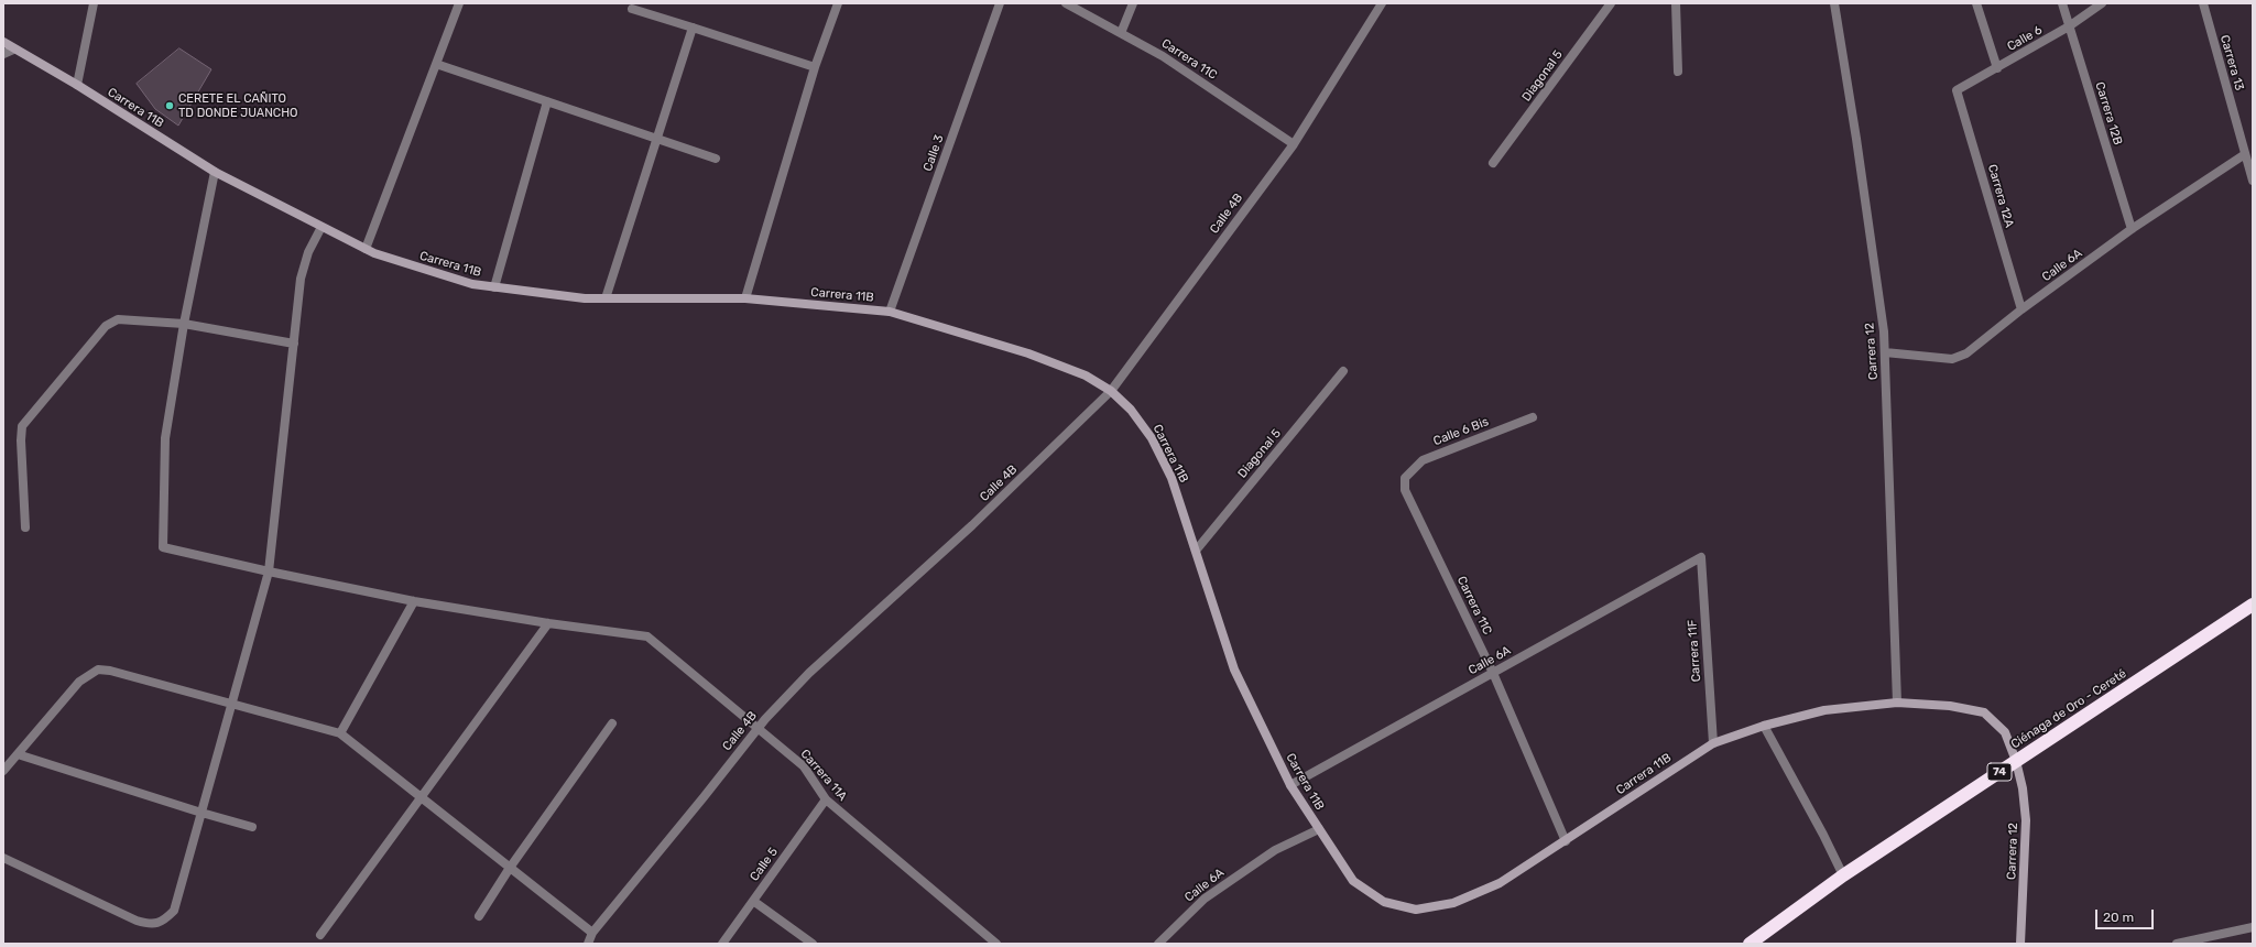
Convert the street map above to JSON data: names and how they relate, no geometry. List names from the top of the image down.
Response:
{
  "streets": {
    "highway": ["Ciénaga de Oro - Cereté", "74"],
    "street": [
      "Calle 6",
      "Carrera 11C",
      "Carrera 13",
      "Diagonal 5",
      "Carrera 11B",
      "Carrera 12B",
      "Calle 3",
      "Carrera 12A",
      "Calle 4B",
      "Calle 6A",
      "Carrera 12",
      "Calle 6 Bis",
      "Carrera 11F",
      "Carrera 11A",
      "Calle 5"
    ]
  },
  "crossings": [
    ["Calle 6", "Carrera 12B"],
    ["Calle 6", "Carrera 12A"],
    ["Carrera 11C", "Carrera 11B"],
    ["Carrera 11C", "Calle 4B"],
    ["Carrera 11C", "Calle 6A"],
    ["Carrera 11C", "Calle 6 Bis"],
    ["Carrera 13", "Calle 6A"],
    ["Diagonal 5", "Carrera 11B"],
    ["Carrera 11B", "Calle 3"],
    ["Carrera 11B", "Calle 4B"],
    ["Carrera 11B", "Calle 6A"],
    ["Carrera 11B", "Carrera 12"],
    ["Carrera 11B", "Carrera 11F"],
    ["Carrera 11B", "Ciénaga de Oro - Cereté"],
    ["Carrera 12B", "Calle 6A"],
    ["Carrera 12A", "Calle 6A"],
    ["Calle 4B", "Carrera 11A"],
    ["Calle 6A", "Carrera 12"],
    ["Calle 6A", "Carrera 11F"],
    ["Carrera 12", "Ciénaga de Oro - Cereté"],
    ["Carrera 11A", "Calle 5"]
  ],
  "places": ["CERETE EL CAÑITO TD DONDE JUANCHO"],
  "scale_bar": "20 m"
}
